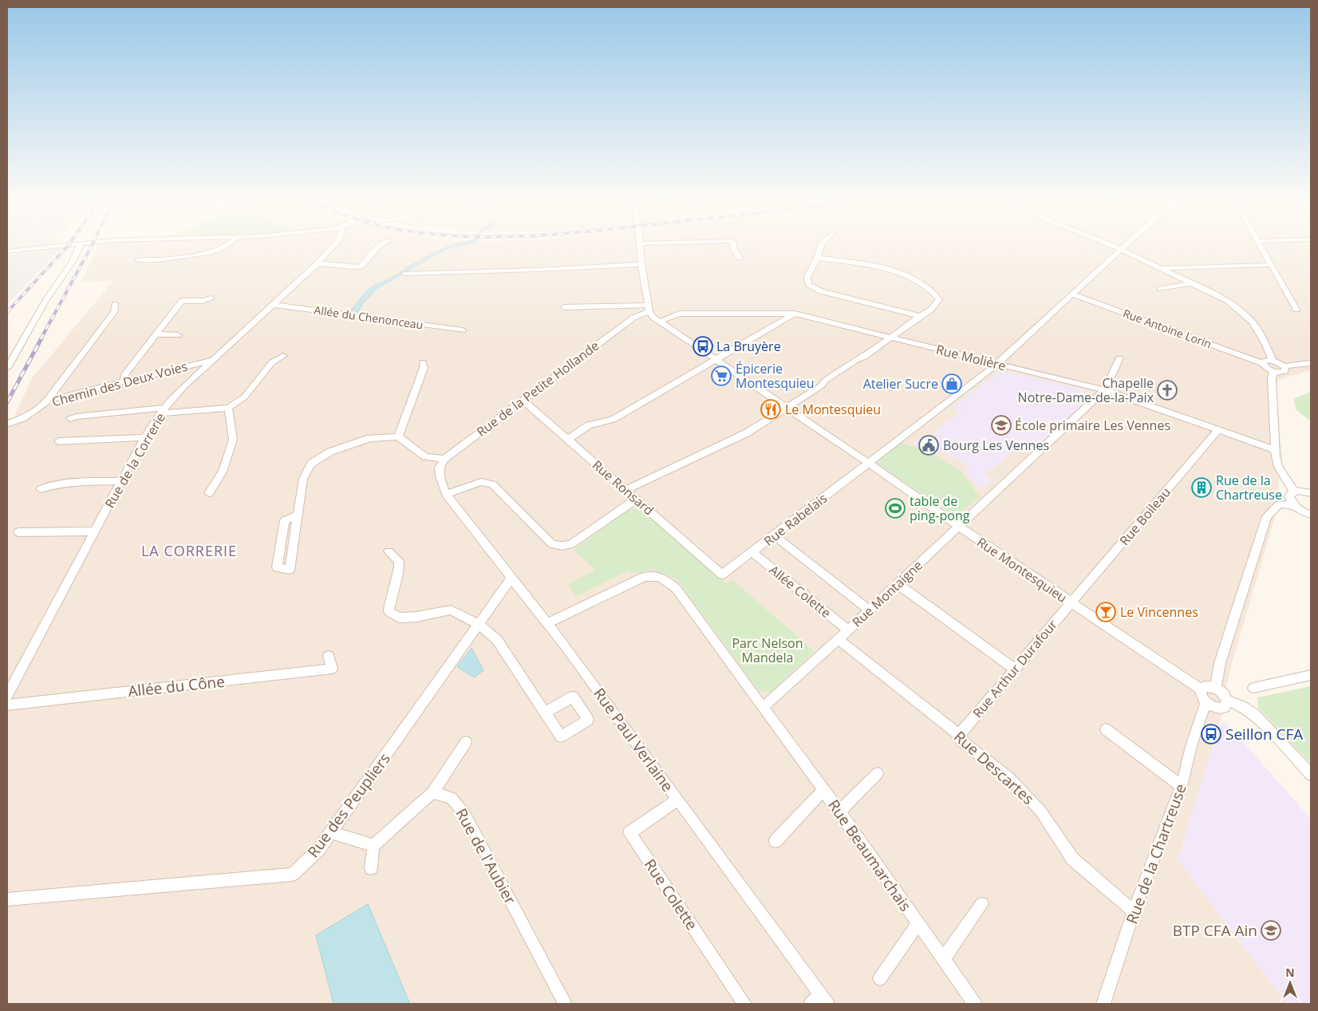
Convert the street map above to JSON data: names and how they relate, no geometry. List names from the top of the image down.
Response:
{
  "streets": {
    "street": [
      "Allée du Chenonceau",
      "Rue Antoine Lorin",
      "Rue Molière",
      "Chemin des Deux Voies",
      "Rue de la Petite Hollande",
      "Rue de la Correrie",
      "Rue Ronsard",
      "Rue Boileau",
      "Rue Rabelais",
      "Rue Montesquieu",
      "Allée Colette",
      "Rue Montaigne",
      "Rue Arthur Durafour",
      "Allée du Cône",
      "Rue Paul Verlaine",
      "Rue Descartes",
      "Rue des Peupliers",
      "Rue de la Chartreuse",
      "Rue Beaumarchais",
      "Rue de l'Aubier",
      "Rue Colette"
    ]
  },
  "crossings": [
    ["Allée du Chenonceau", "Rue de la Correrie"],
    ["Rue Antoine Lorin", "Rue Rabelais"],
    ["Rue Molière", "Rue Boileau"],
    ["Rue Molière", "Rue Rabelais"],
    ["Rue Molière", "Rue Montesquieu"],
    ["Rue Molière", "Rue Montaigne"],
    ["Chemin des Deux Voies", "Rue de la Correrie"],
    ["Rue de la Petite Hollande", "Rue Ronsard"],
    ["Rue de la Petite Hollande", "Rue Montesquieu"],
    ["Rue de la Petite Hollande", "Rue Paul Verlaine"],
    ["Rue Ronsard", "Rue Rabelais"],
    ["Rue Boileau", "Rue Montesquieu"],
    ["Rue Boileau", "Rue Arthur Durafour"],
    ["Rue Rabelais", "Rue Montesquieu"],
    ["Rue Rabelais", "Allée Colette"],
    ["Rue Montesquieu", "Rue Montaigne"],
    ["Rue Montesquieu", "Rue Arthur Durafour"],
    ["Rue Montesquieu", "Rue de la Chartreuse"],
    ["Allée Colette", "Rue Montaigne"],
    ["Rue Montaigne", "Rue Descartes"],
    ["Rue Montaigne", "Rue Beaumarchais"],
    ["Rue Arthur Durafour", "Rue Descartes"],
    ["Rue Paul Verlaine", "Rue des Peupliers"],
    ["Rue Paul Verlaine", "Rue Beaumarchais"],
    ["Rue Paul Verlaine", "Rue Colette"],
    ["Rue Descartes", "Rue de la Chartreuse"]
  ],
  "districts": ["LA CORRERIE"],
  "parks": ["Parc Nelson Mandela"],
  "places": {
    "bus stop": ["La Bruyère", "Seillon CFA"],
    "supermarket": ["Épicerie Montesquieu"],
    "shop": ["Atelier Sucre"],
    "church": ["Chapelle Notre-Dame-de-la-Paix"],
    "restaurant": ["Le Montesquieu"],
    "school or university": ["École primaire Les Vennes", "BTP CFA Ain"],
    "public building": ["Bourg Les Vennes"],
    "building": ["Rue de la Chartreuse"],
    "sports": ["table de ping-pong"],
    "bar": ["Le Vincennes"]
  },
  "north": "top"
}
